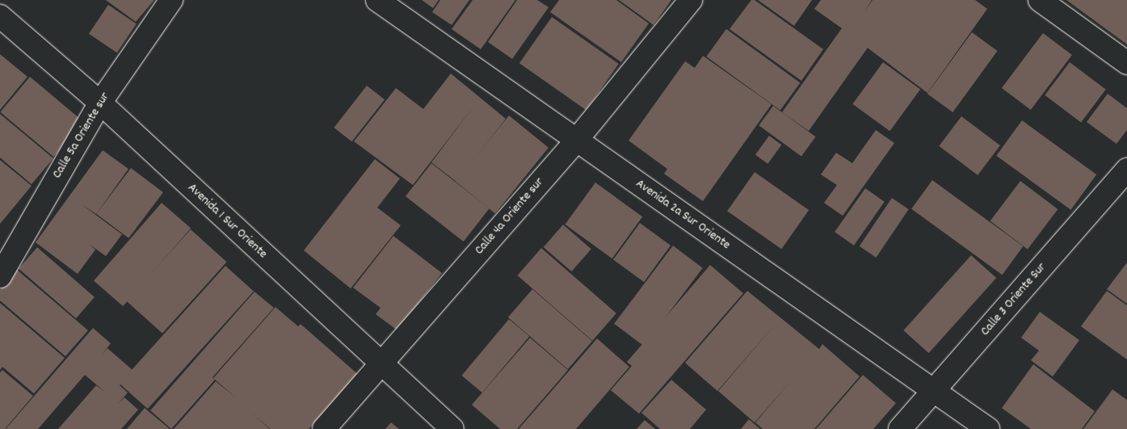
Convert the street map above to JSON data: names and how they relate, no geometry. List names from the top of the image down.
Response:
{
  "streets": {
    "street": [
      "Calle 5a Oriente sur",
      "Avenida 2a Sur Oriente",
      "Calle 4a Oriente sur",
      "Avenida 1 Sur Oriente",
      "Calle 3 Oriente Sur"
    ]
  },
  "crossings": [
    ["Calle 5a Oriente sur", "Avenida 1 Sur Oriente"],
    ["Avenida 2a Sur Oriente", "Calle 4a Oriente sur"],
    ["Avenida 2a Sur Oriente", "Calle 3 Oriente Sur"],
    ["Calle 4a Oriente sur", "Avenida 1 Sur Oriente"]
  ]
}
